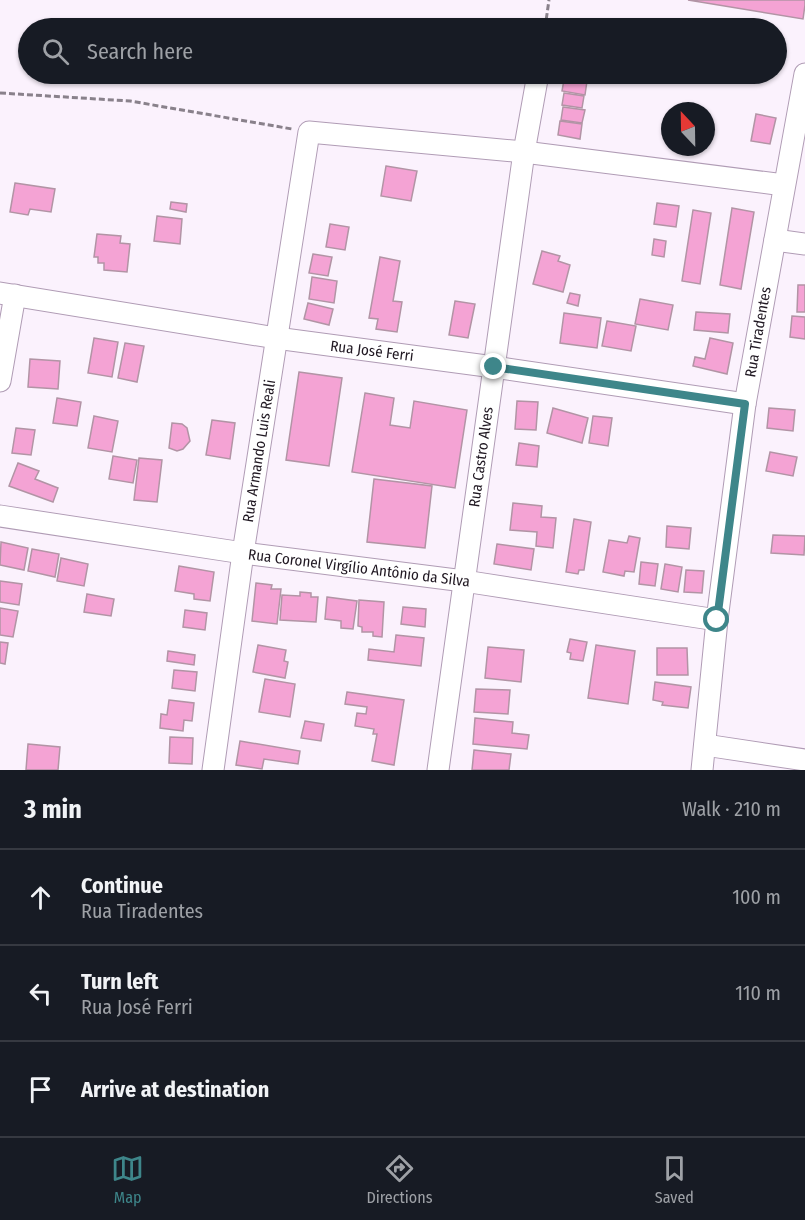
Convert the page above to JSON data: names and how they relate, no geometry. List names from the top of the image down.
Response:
{
  "streets": {
    "street": [
      "Rua Tiradentes",
      "Rua José Ferri",
      "Rua Armando Luis Reali",
      "Rua Castro Alves",
      "Rua Coronel Virgílio Antônio da Silva"
    ]
  },
  "crossings": [
    ["Rua Tiradentes", "Rua José Ferri"],
    ["Rua Tiradentes", "Rua Coronel Virgílio Antônio da Silva"],
    ["Rua José Ferri", "Rua Armando Luis Reali"],
    ["Rua José Ferri", "Rua Castro Alves"],
    ["Rua Armando Luis Reali", "Rua Coronel Virgílio Antônio da Silva"],
    ["Rua Castro Alves", "Rua Coronel Virgílio Antônio da Silva"]
  ],
  "north": "top",
  "page": {
    "search": "Search here",
    "heading": ["3 min", "Walk · 210 m"],
    "list": [
      ["Continue", "Rua Tiradentes", "100 m"],
      ["Turn left", "Rua José Ferri", "110 m"],
      "Arrive at destination"
    ],
    "nav": ["Map", "Directions", "Saved"]
  }
}
